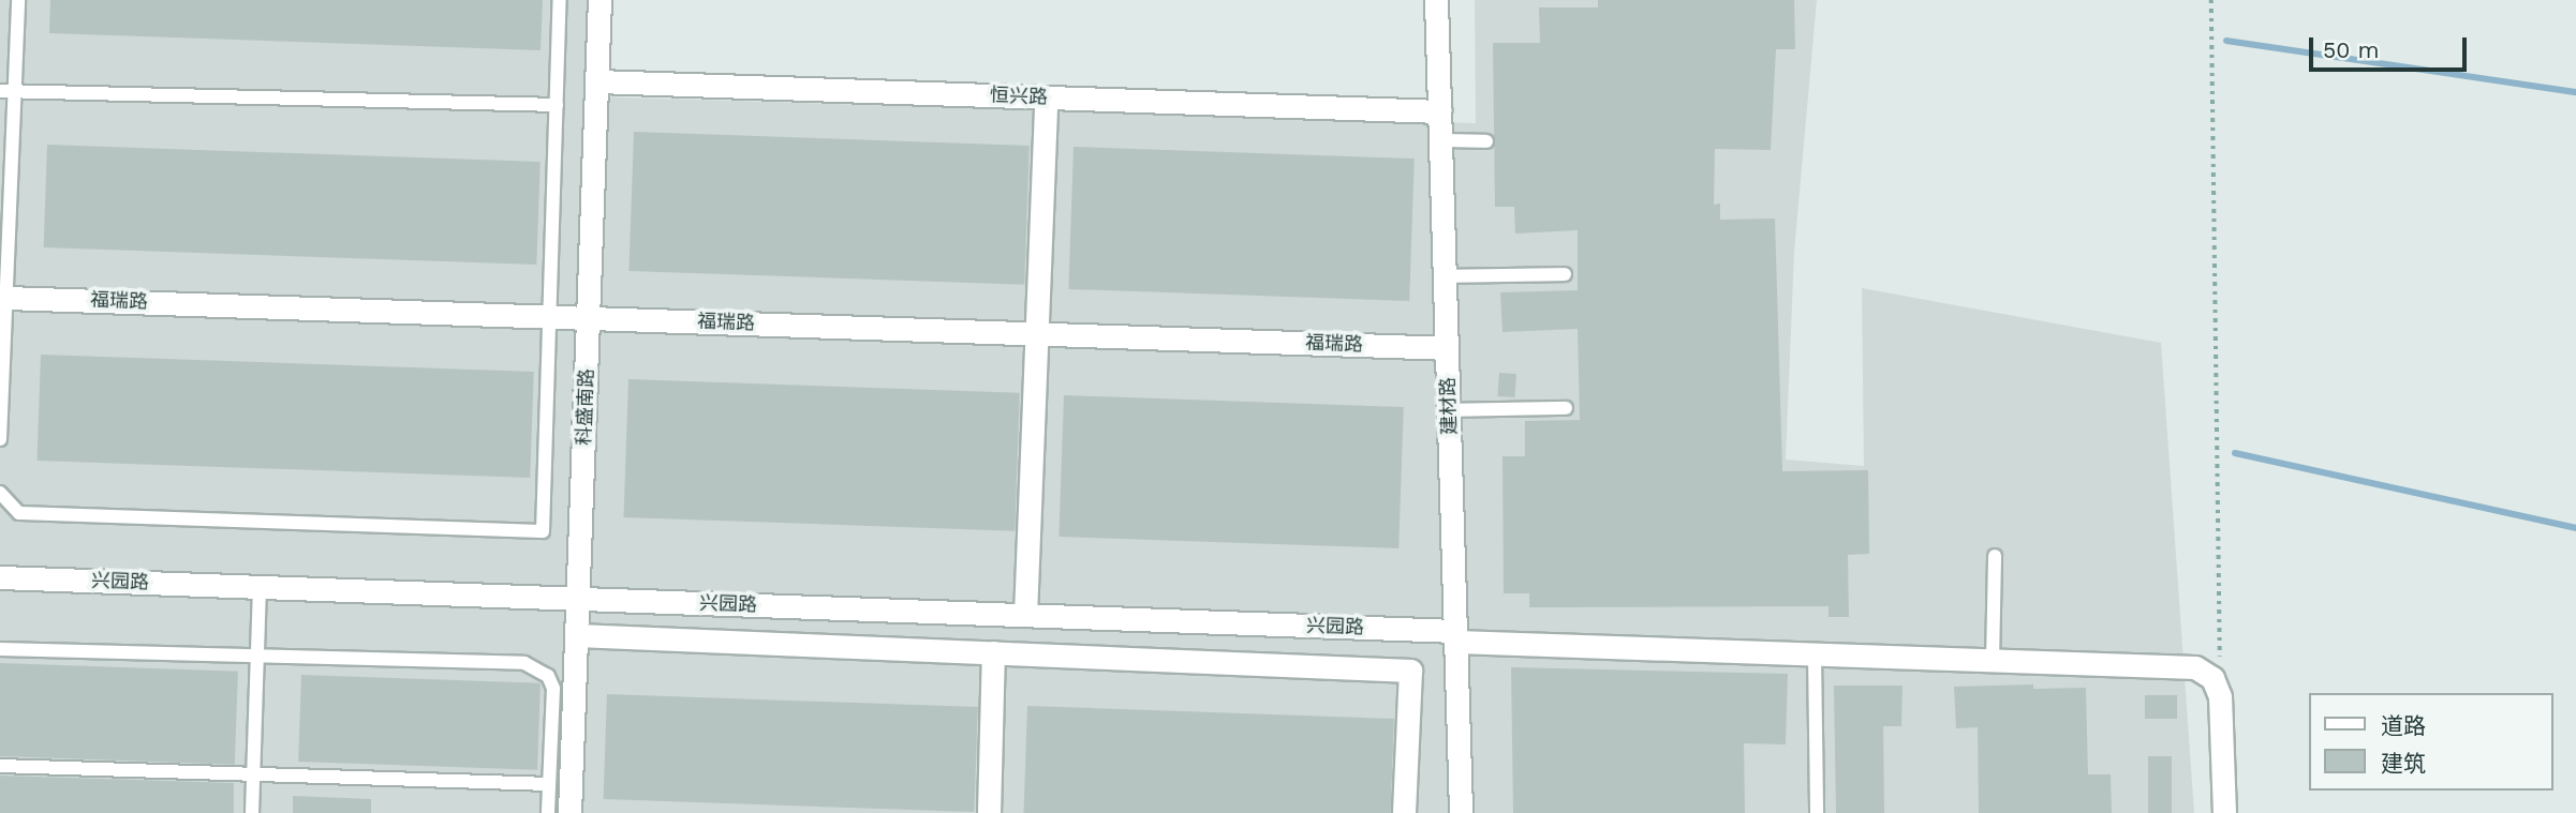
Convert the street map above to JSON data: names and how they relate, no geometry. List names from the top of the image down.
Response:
{
  "streets": {
    "street": [
      "恒兴路",
      "福瑞路",
      "建材路",
      "科盛南路",
      "兴园路"
    ]
  },
  "crossings": [
    ["恒兴路", "建材路"],
    ["恒兴路", "科盛南路"],
    ["福瑞路", "建材路"],
    ["福瑞路", "科盛南路"],
    ["建材路", "兴园路"],
    ["科盛南路", "兴园路"]
  ],
  "legend": ["道路", "建筑"],
  "scale_bar": "50 m"
}
